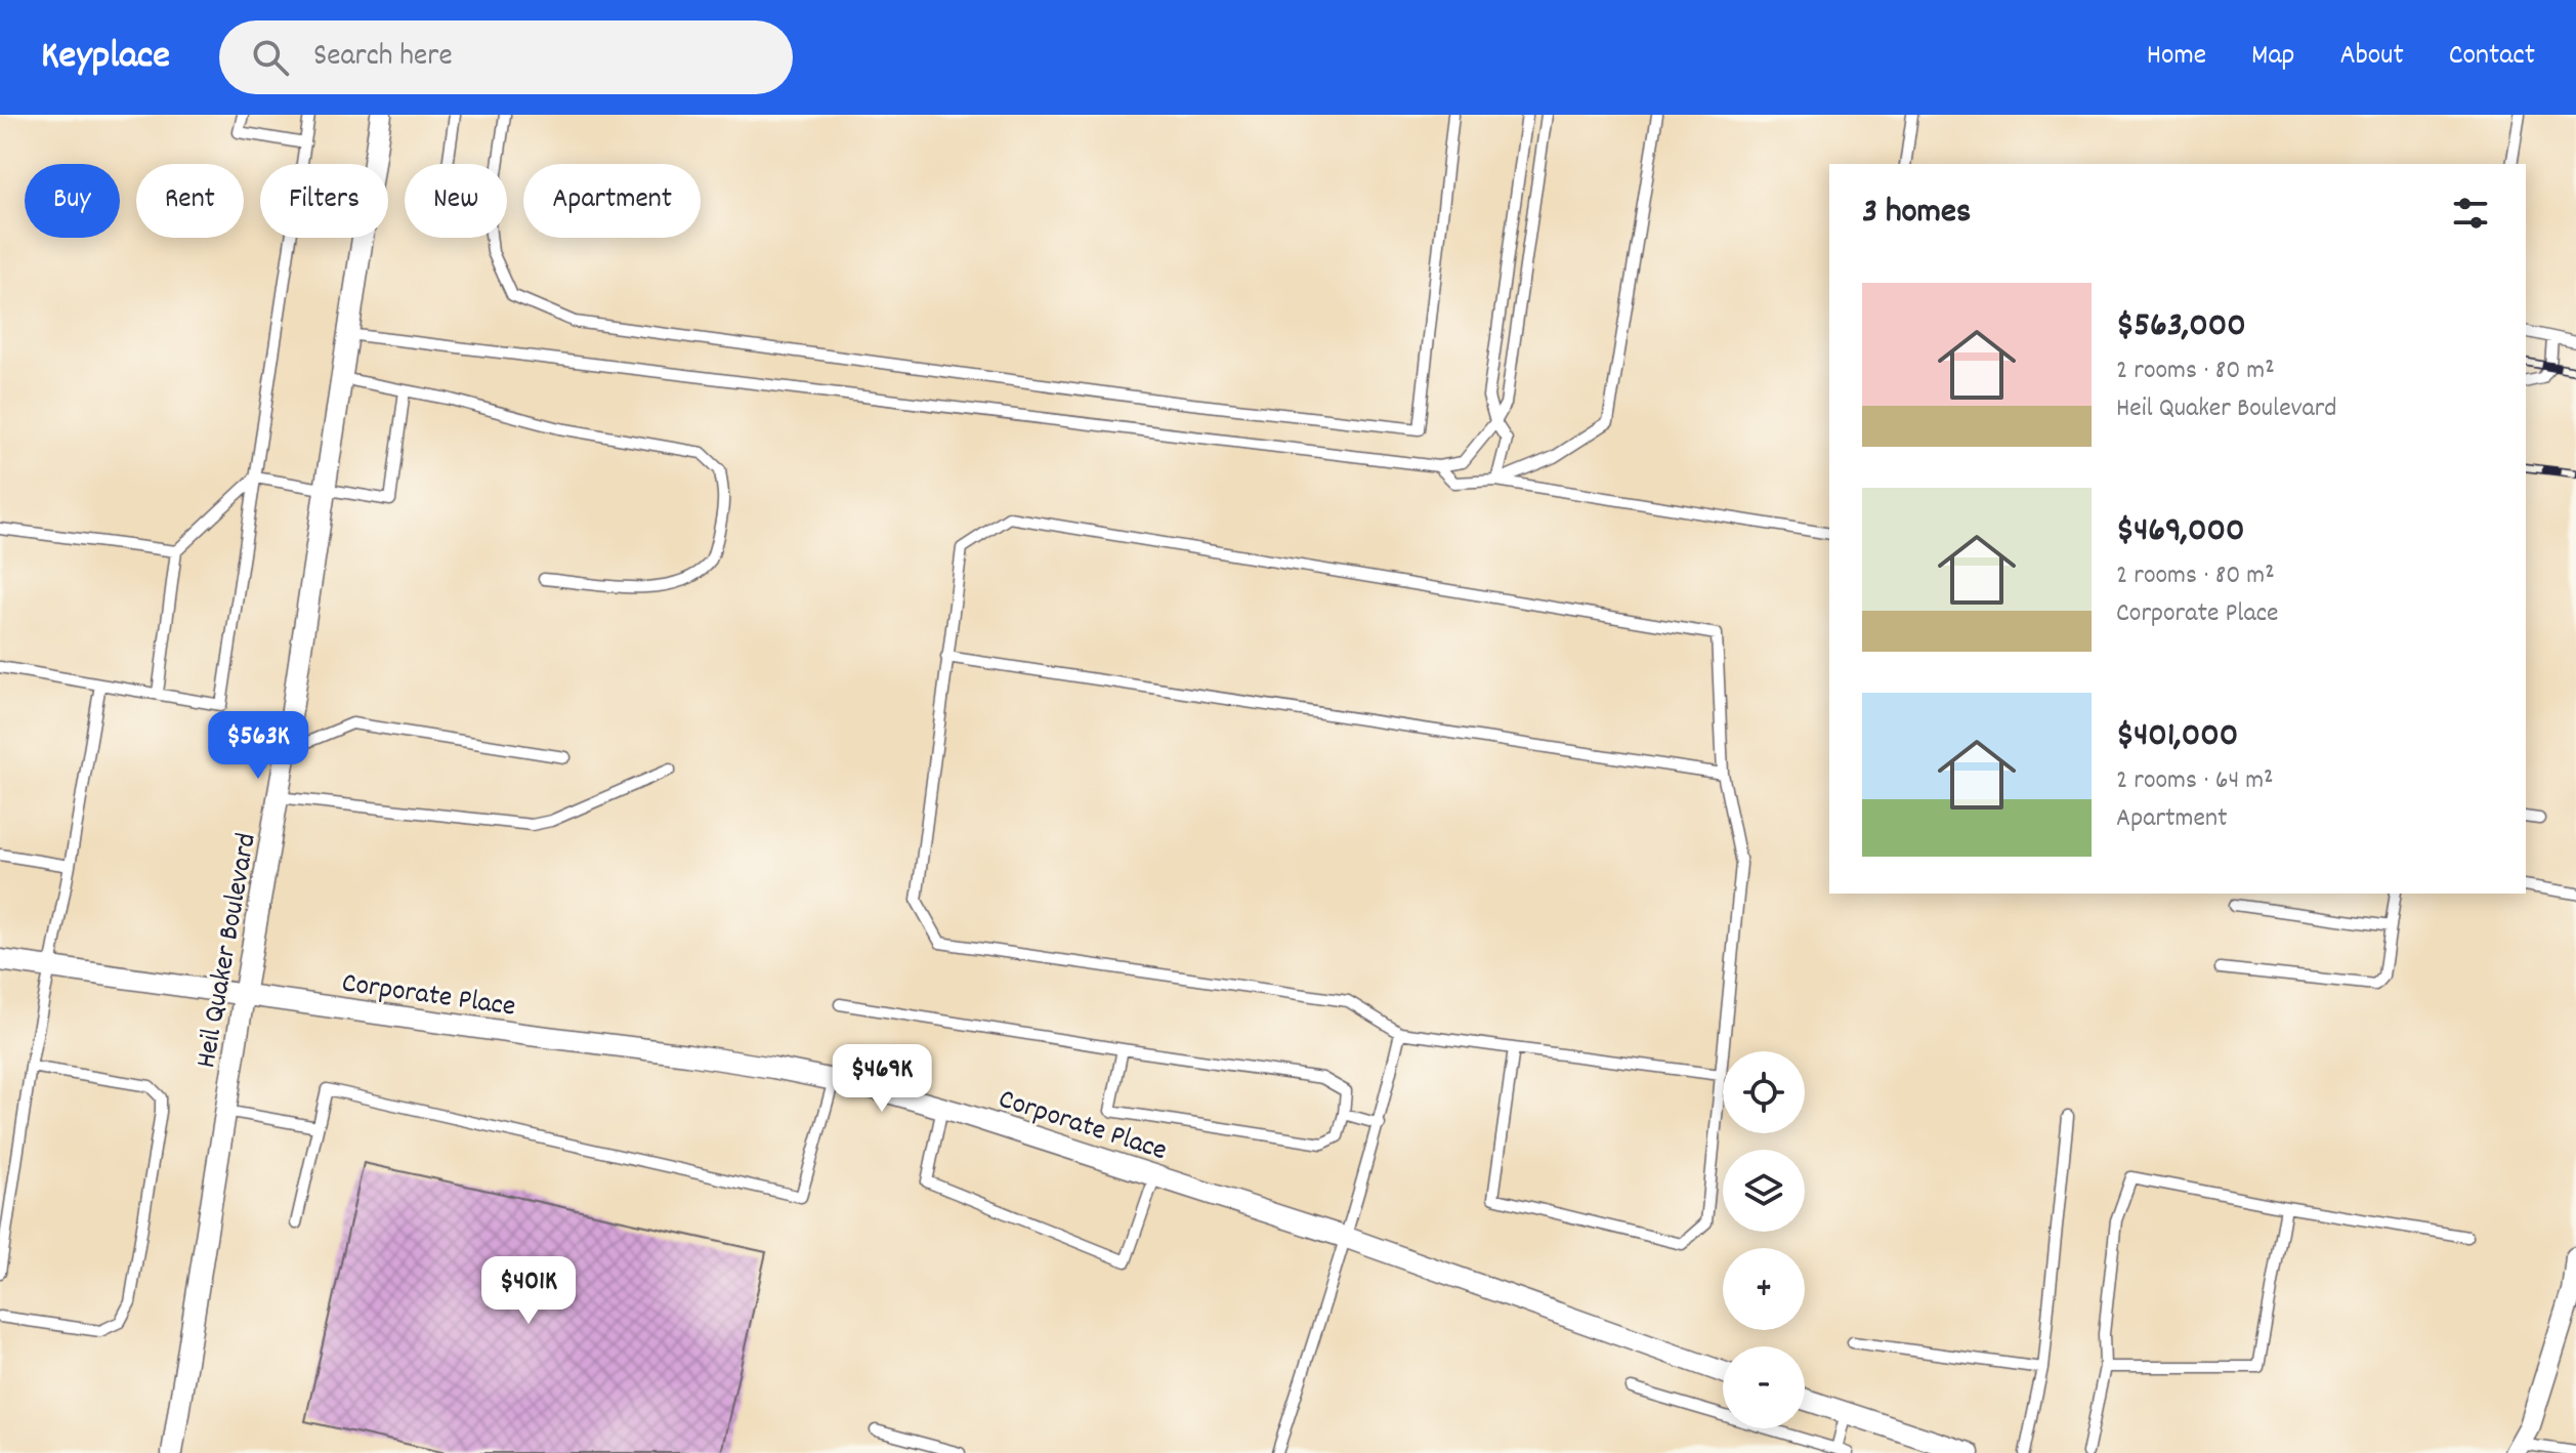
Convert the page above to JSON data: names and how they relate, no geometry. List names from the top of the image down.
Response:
{
  "streets": {
    "street": ["Heil Quaker Boulevard", "Corporate Place"]
  },
  "crossings": [
    ["Heil Quaker Boulevard", "Corporate Place"]
  ],
  "page": {
    "header": "Keyplace",
    "search": "Search here",
    "nav": [
      "Home",
      "Map",
      "About",
      "Contact"
    ],
    "chip": [
      "Buy",
      "Rent",
      "Filters",
      "New",
      "Apartment"
    ],
    "heading": "3 homes",
    "list": [
      {
        "name": "$563,000",
        "note": "2 rooms · 80 m² · Heil Quaker Boulevard"
      },
      {
        "name": "$469,000",
        "note": "2 rooms · 80 m² · Corporate Place"
      },
      {
        "name": "$401,000",
        "note": "2 rooms · 64 m² · Apartment"
      }
    ],
    "price": ["$563K", "$469K", "$401K"],
    "map_buttons": ["+", "−"]
  }
}
